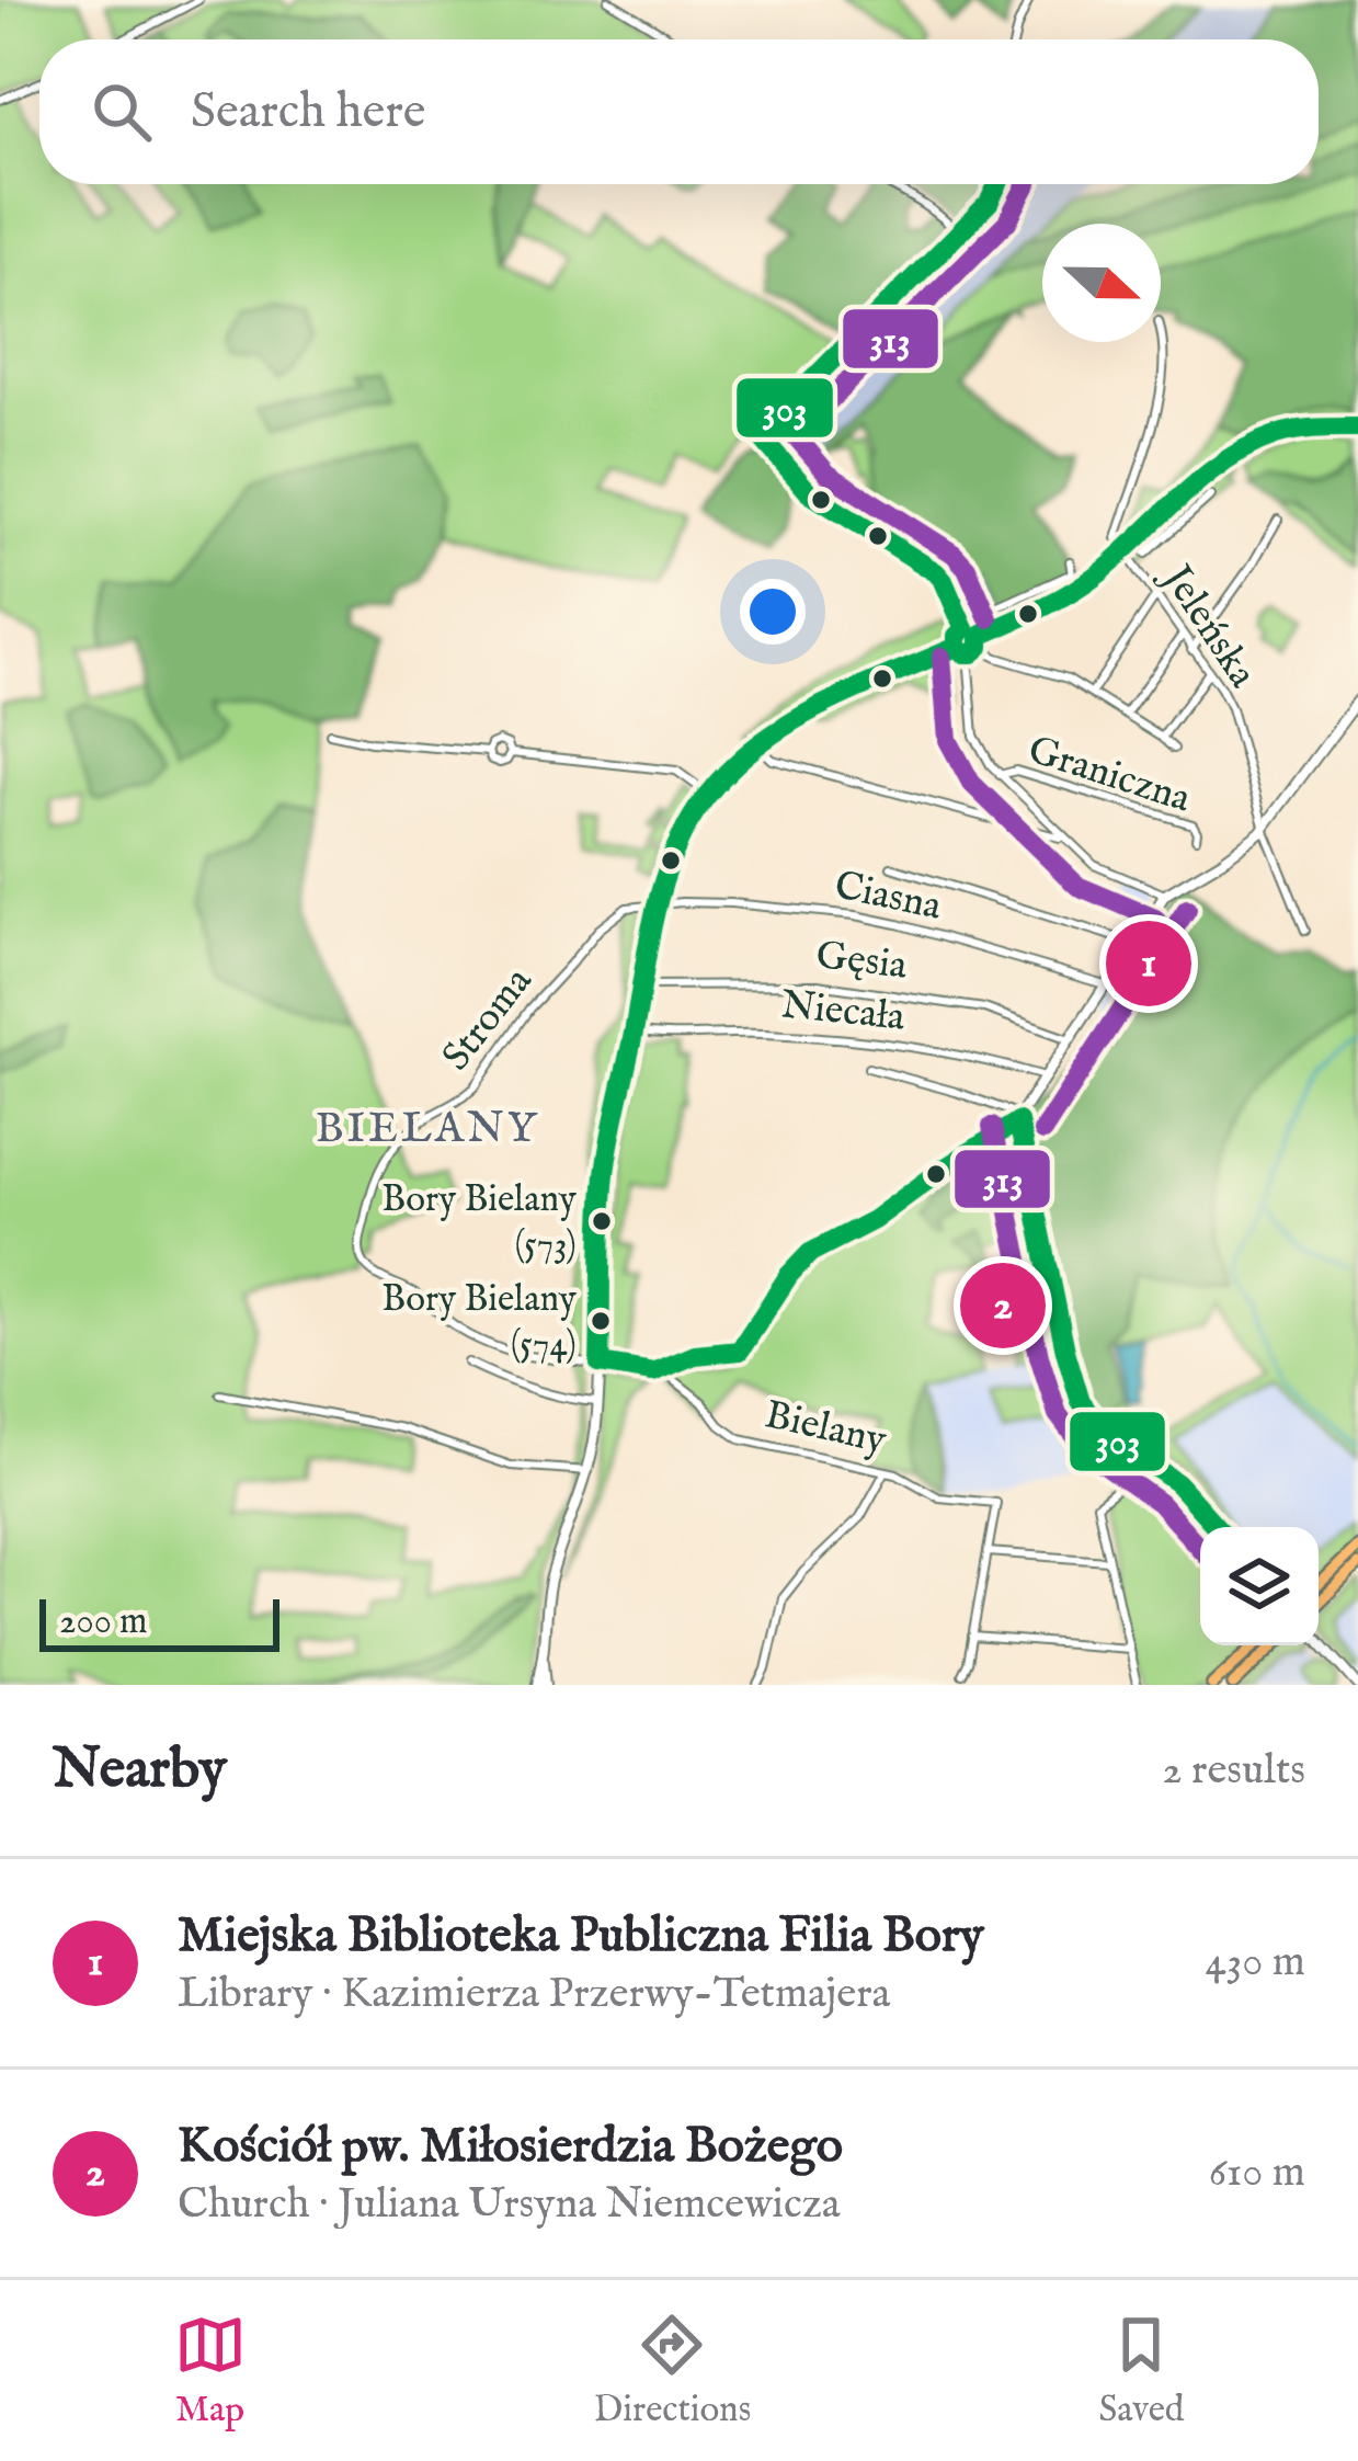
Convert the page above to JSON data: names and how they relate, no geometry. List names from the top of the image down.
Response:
{
  "streets": {
    "street": [
      "Jeleńska",
      "Graniczna",
      "Ciasna",
      "Gęsia",
      "Niecała",
      "Stroma",
      "Bielany"
    ]
  },
  "crossings": [
    ["Ciasna", "Stroma"]
  ],
  "districts": ["BIELANY"],
  "places": ["Bory Bielany (573)", "Bory Bielany (574)"],
  "lines": ["transit line 303", "transit line 313"],
  "scale_bar": "200 m",
  "north": "right",
  "page": {
    "search": "Search here",
    "pins": ["1", "2"],
    "scale": "200 m",
    "heading": ["Nearby", "2 results"],
    "list": [
      {
        "mark": "1",
        "name": "Miejska Biblioteka Publiczna Filia Bory",
        "note": "Library · Kazimierza Przerwy-Tetmajera",
        "value": "430 m"
      },
      {
        "mark": "2",
        "name": "Kościół pw. Miłosierdzia Bożego",
        "note": "Church · Juliana Ursyna Niemcewicza",
        "value": "610 m"
      }
    ],
    "nav": ["Map", "Directions", "Saved"]
  }
}
